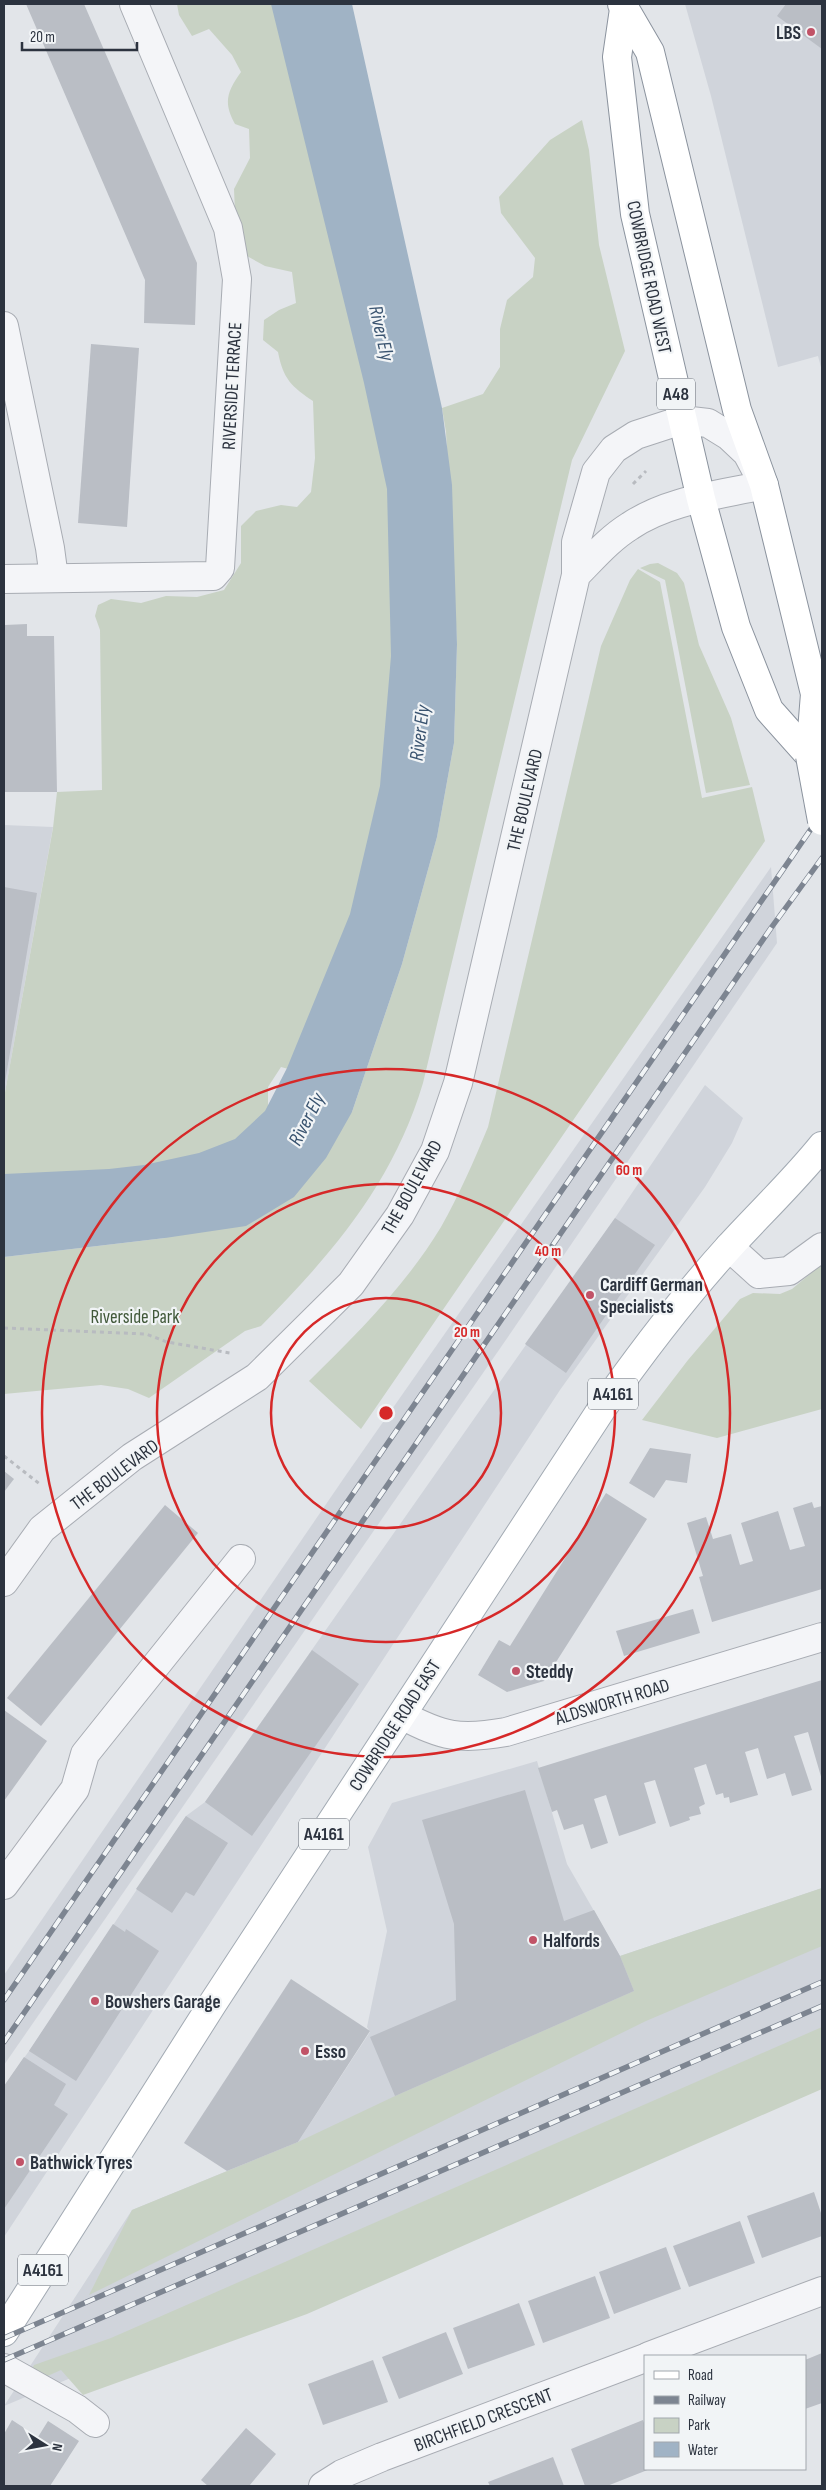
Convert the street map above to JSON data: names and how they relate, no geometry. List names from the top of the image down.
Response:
{
  "streets": {
    "main road": [
      "COWBRIDGE ROAD WEST",
      "A48",
      "A4161",
      "COWBRIDGE ROAD EAST"
    ],
    "street": [
      "RIVERSIDE TERRACE",
      "THE BOULEVARD",
      "ALDSWORTH ROAD",
      "BIRCHFIELD CRESCENT"
    ]
  },
  "crossings": [
    ["COWBRIDGE ROAD WEST", "THE BOULEVARD"],
    ["ALDSWORTH ROAD", "COWBRIDGE ROAD EAST"]
  ],
  "water": ["River Ely"],
  "parks": ["Riverside Park"],
  "places": [
    "LBS",
    "Cardiff German Specialists",
    "Steddy",
    "Halfords",
    "Bowshers Garage",
    "Esso",
    "Bathwick Tyres"
  ],
  "legend": [
    "Road",
    "Railway",
    "Park",
    "Water"
  ],
  "scale_bar": "20 m",
  "north": "right",
  "rings": ["60 m", "40 m", "20 m"]
}
